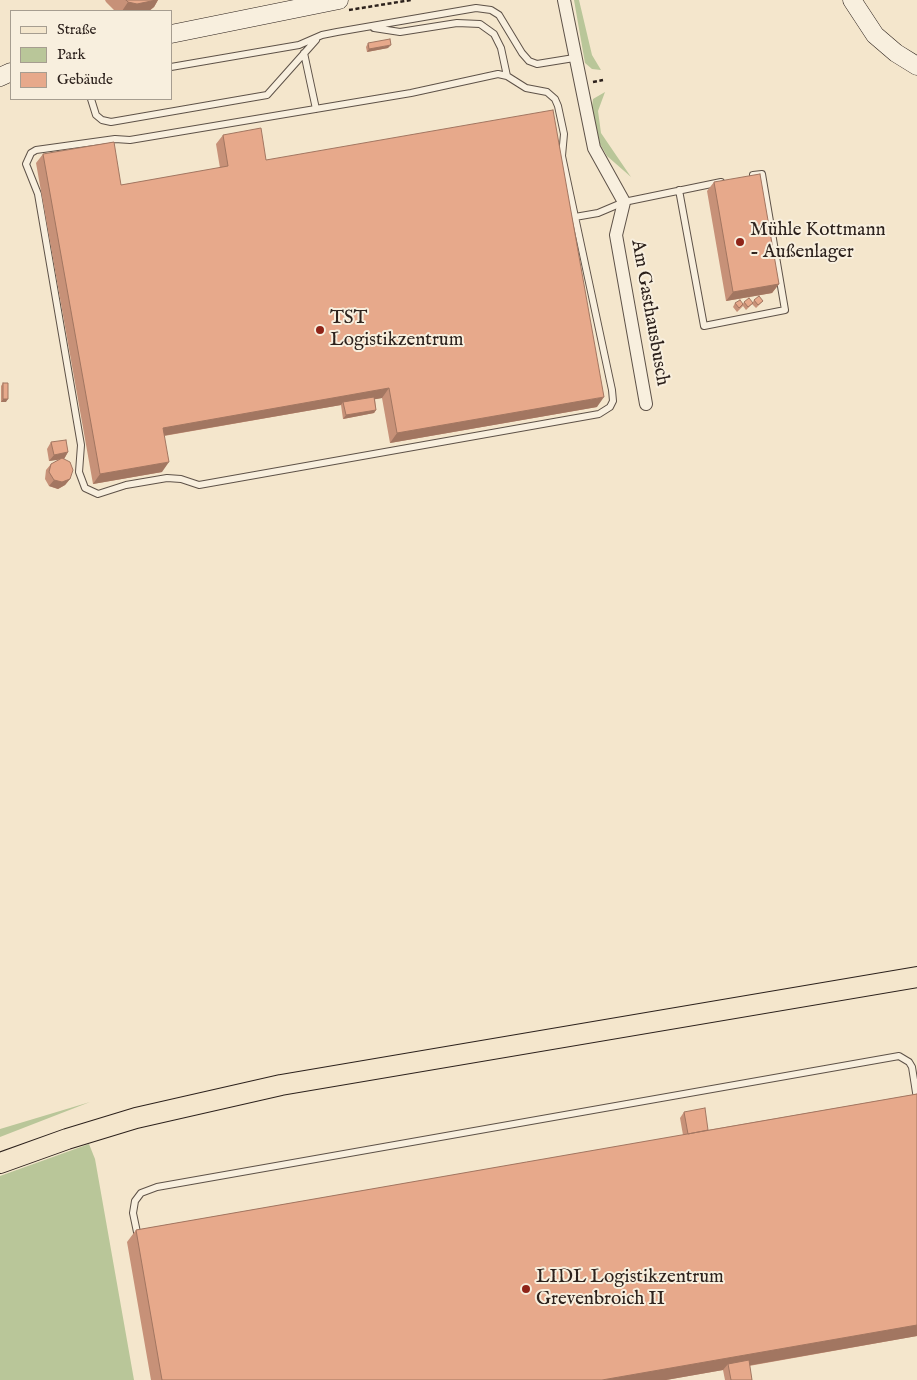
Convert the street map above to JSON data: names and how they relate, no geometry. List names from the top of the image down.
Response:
{
  "streets": {
    "street": ["Am Gasthausbusch"]
  },
  "places": ["Mühle Kottmann - Außenlager", "TST Logistikzentrum", "LIDL Logistikzentrum Grevenbroich II"],
  "legend": ["Straße", "Park", "Gebäude"]
}
